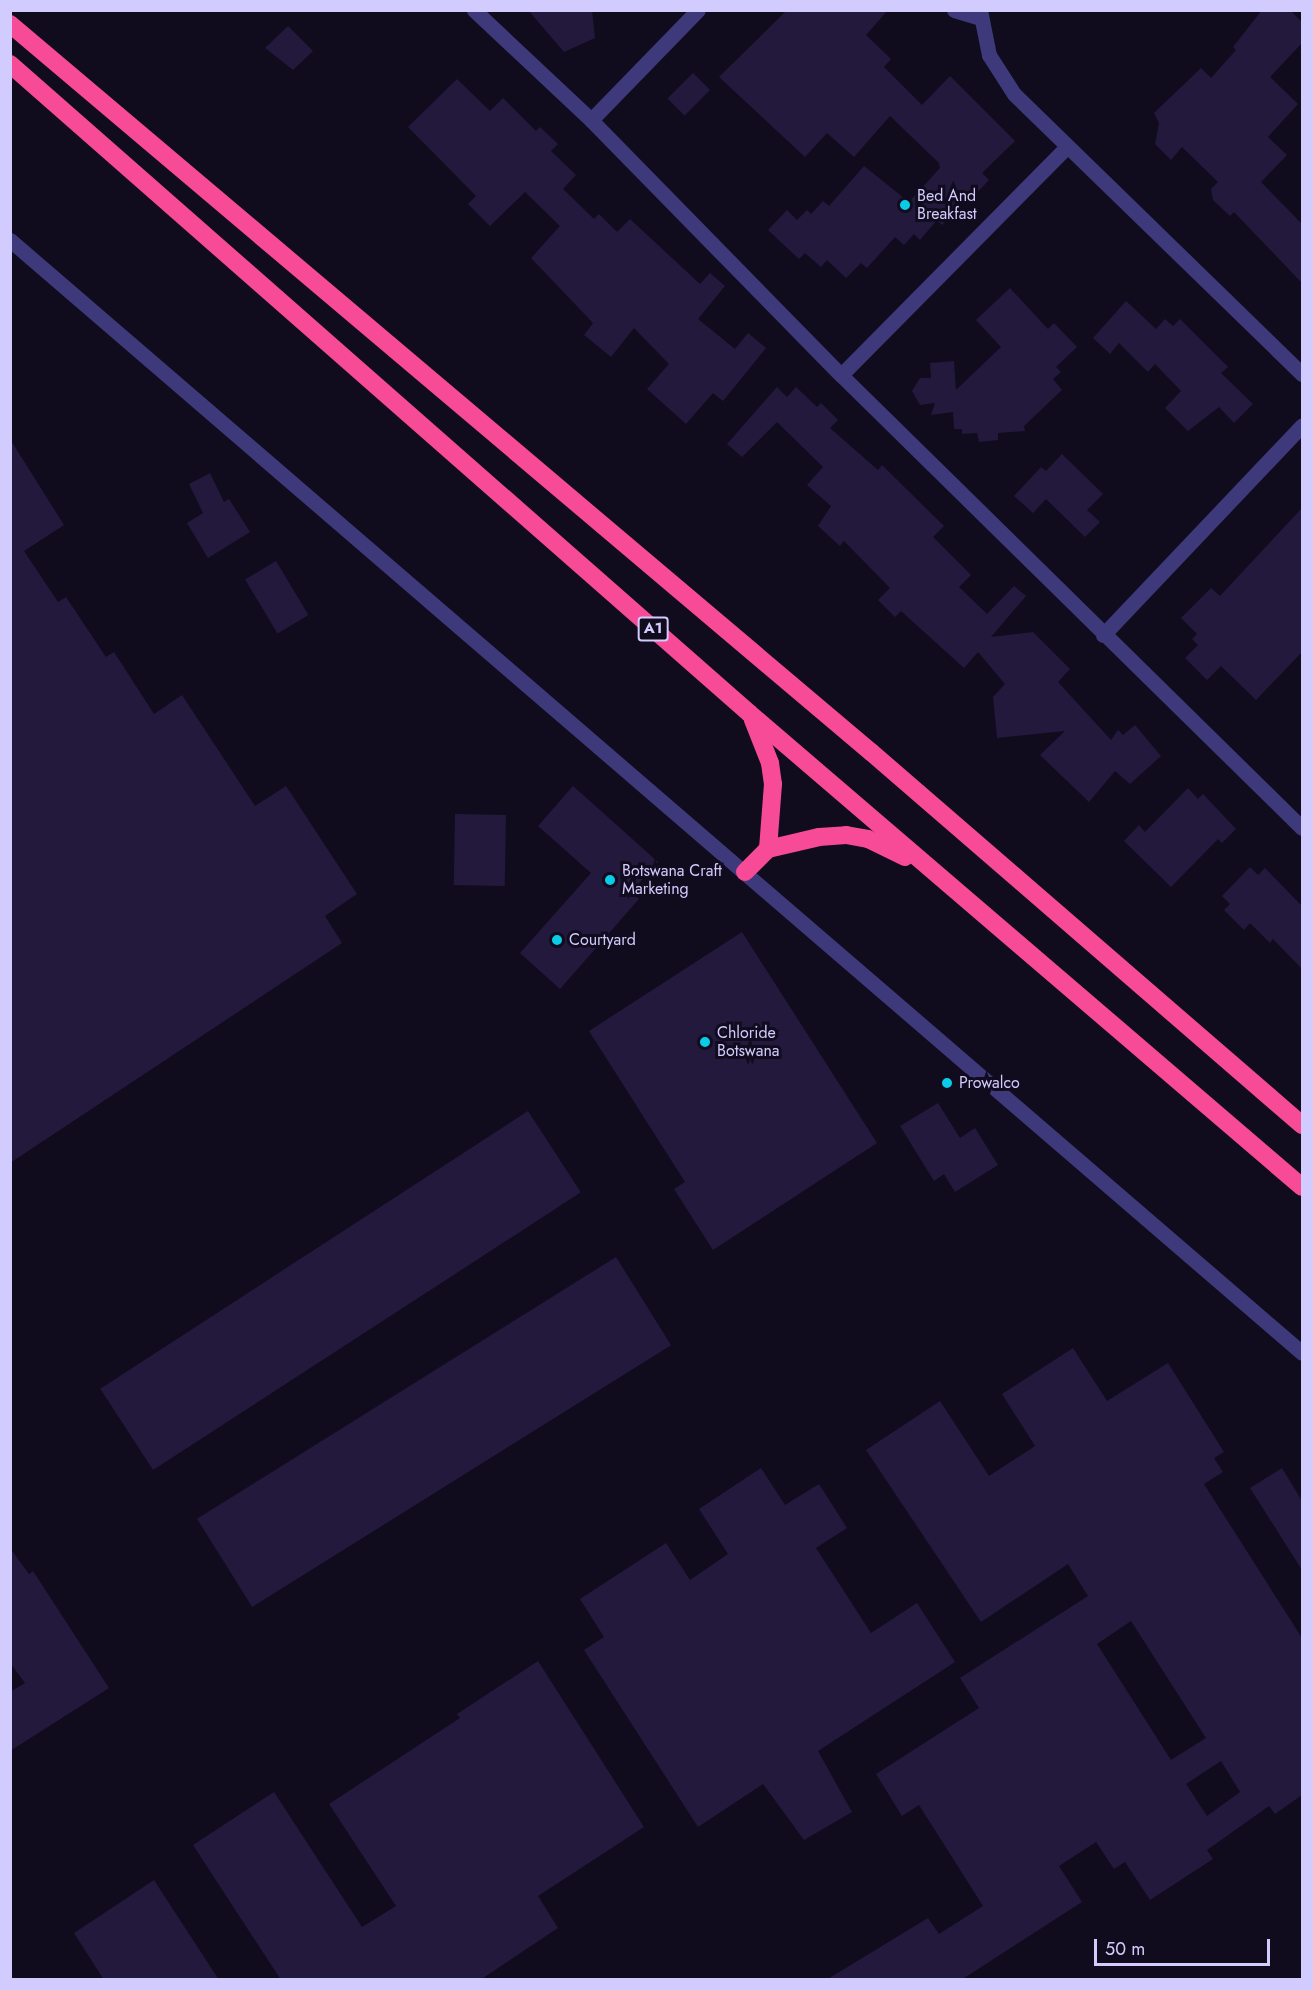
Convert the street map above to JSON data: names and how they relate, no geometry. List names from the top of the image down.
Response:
{
  "streets": {
    "highway": ["A1"]
  },
  "places": [
    "Bed And Breakfast",
    "Botswana Craft Marketing",
    "Courtyard",
    "Chloride Botswana",
    "Prowalco"
  ],
  "scale_bar": "50 m"
}
